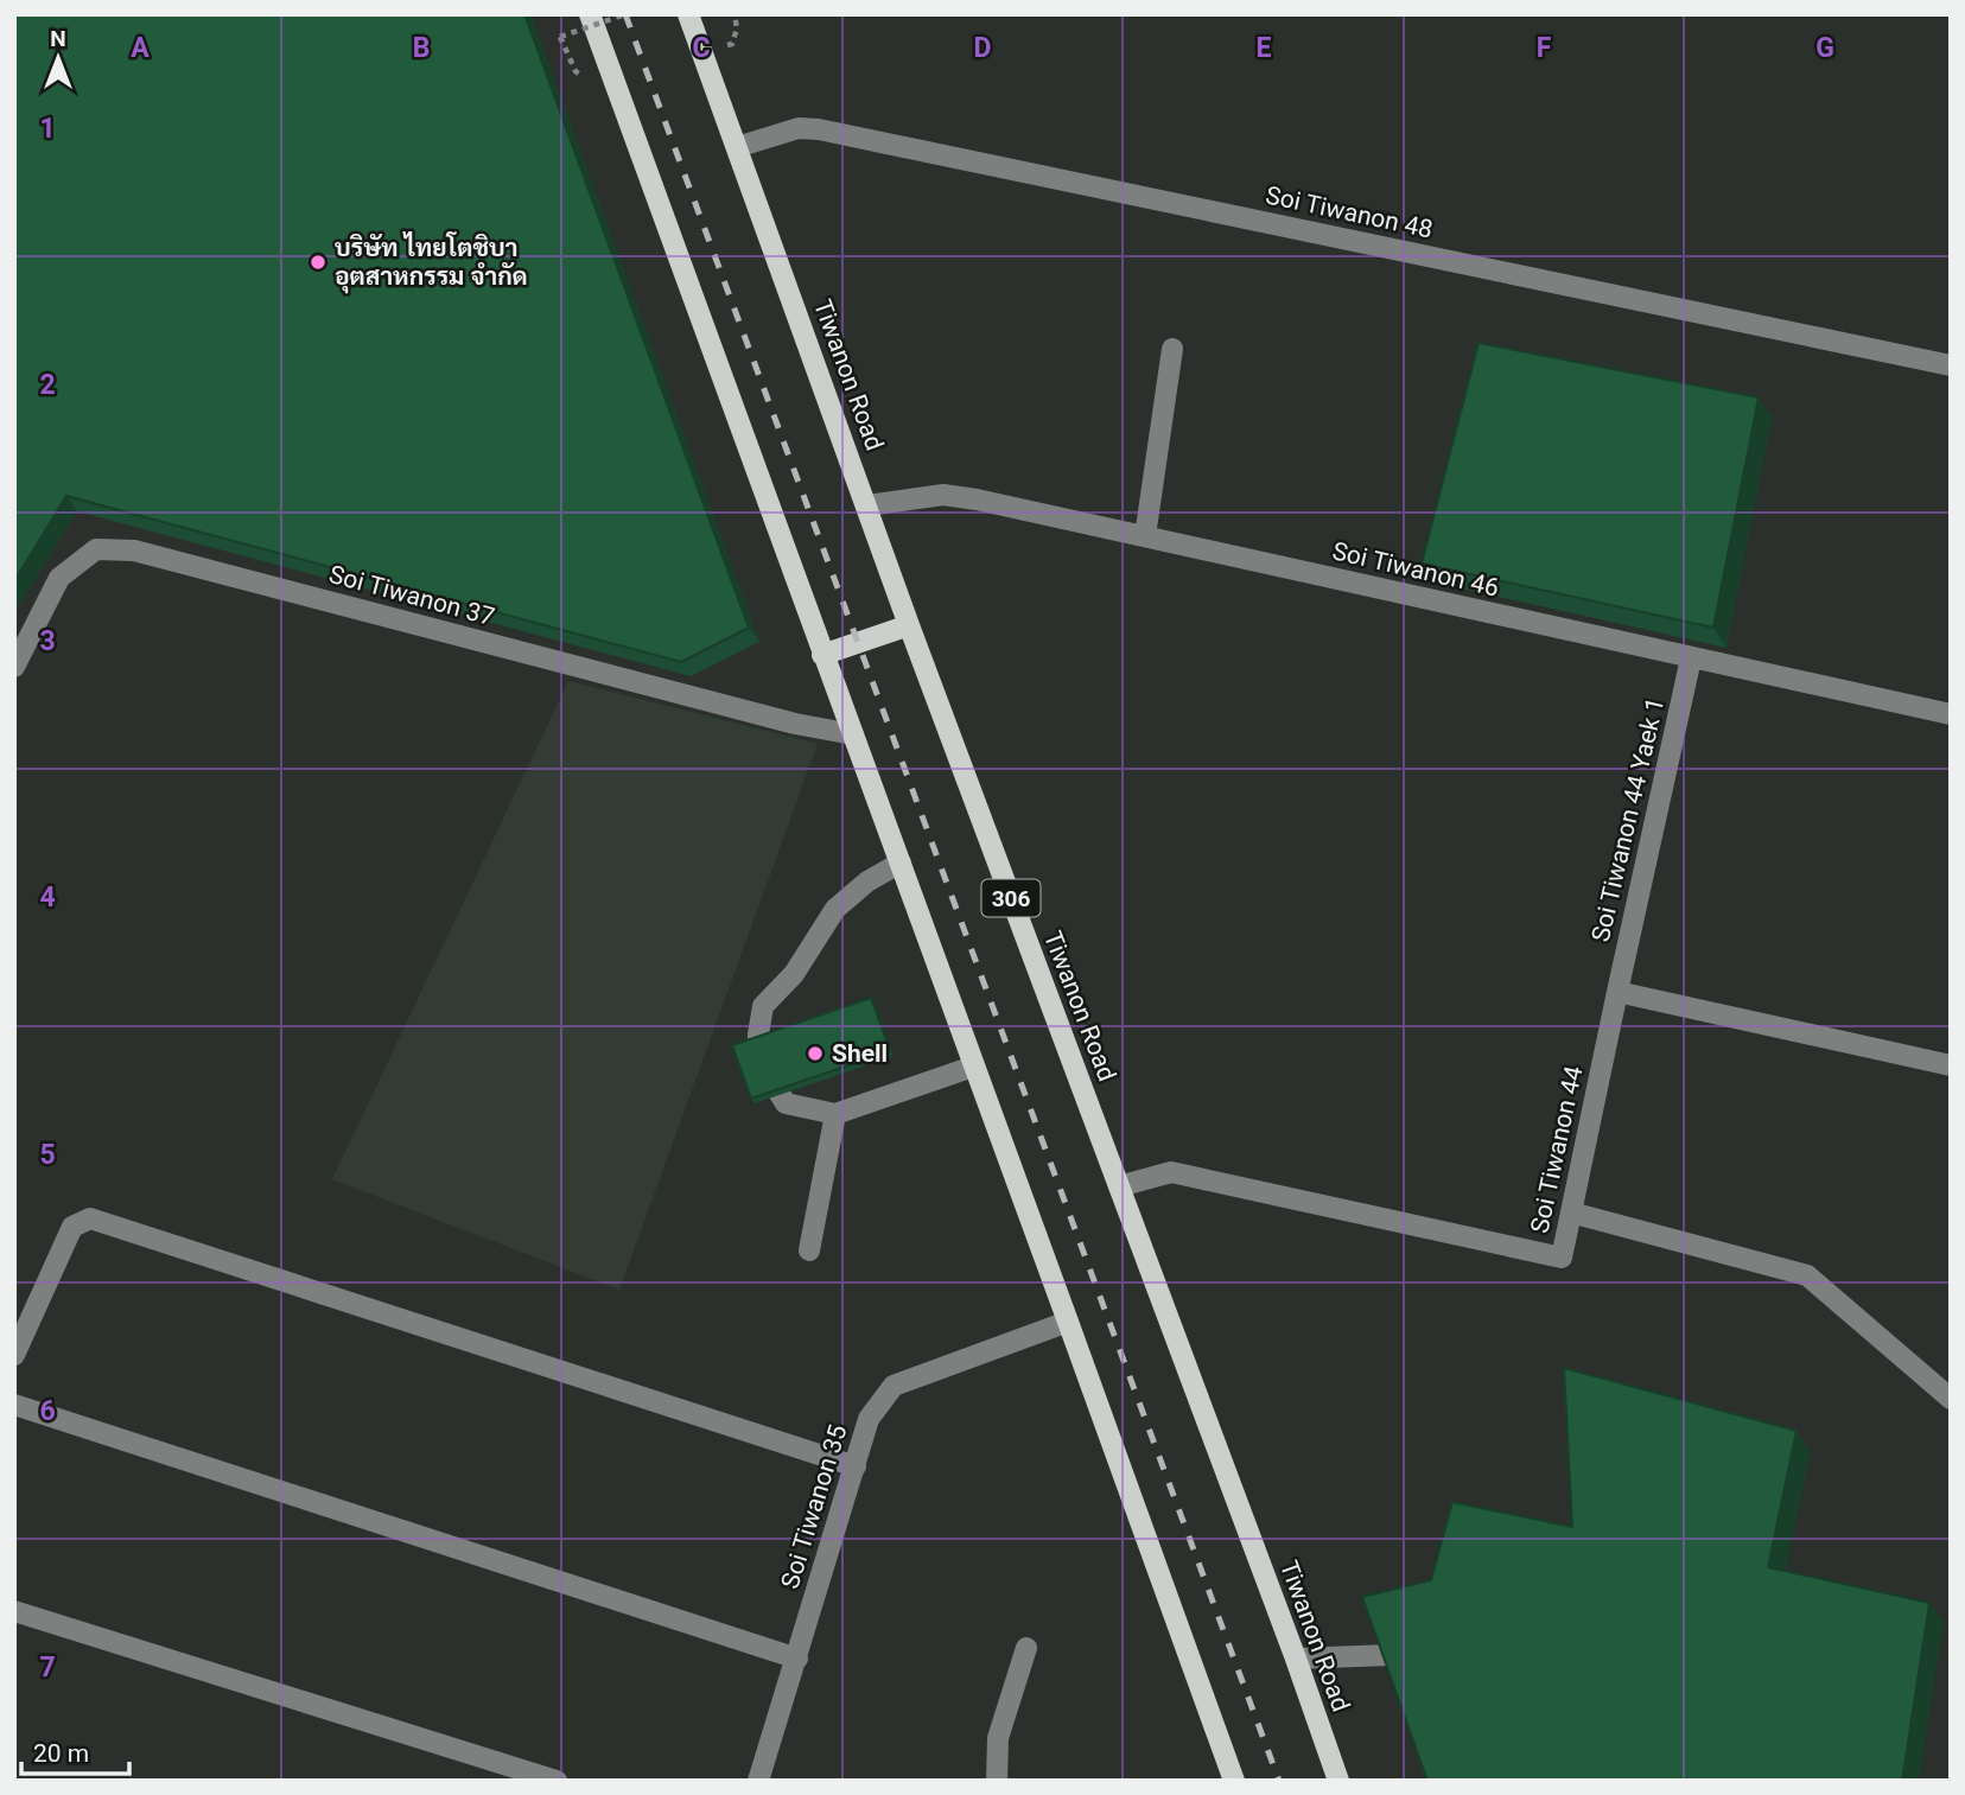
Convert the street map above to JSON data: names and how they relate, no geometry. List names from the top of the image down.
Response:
{
  "streets": {
    "main road": ["Tiwanon Road", "306"],
    "street": [
      "Soi Tiwanon 48",
      "Soi Tiwanon 46",
      "Soi Tiwanon 37",
      "Soi Tiwanon 44 Yaek 1",
      "Soi Tiwanon 44",
      "Soi Tiwanon 35"
    ]
  },
  "crossings": [
    ["Soi Tiwanon 48", "Tiwanon Road"],
    ["Tiwanon Road", "Soi Tiwanon 46"],
    ["Tiwanon Road", "Soi Tiwanon 44"],
    ["Soi Tiwanon 46", "Soi Tiwanon 44 Yaek 1"],
    ["Soi Tiwanon 44 Yaek 1", "Soi Tiwanon 44"]
  ],
  "places": ["บริษัท ไทยโตชิบา อุตสาหกรรม จำกัด", "Shell"],
  "scale_bar": "20 m",
  "north": "top",
  "grid": {
    "columns": [
      "A",
      "B",
      "C",
      "D",
      "E",
      "F",
      "G"
    ],
    "rows": [
      "1",
      "2",
      "3",
      "4",
      "5",
      "6",
      "7"
    ]
  }
}
